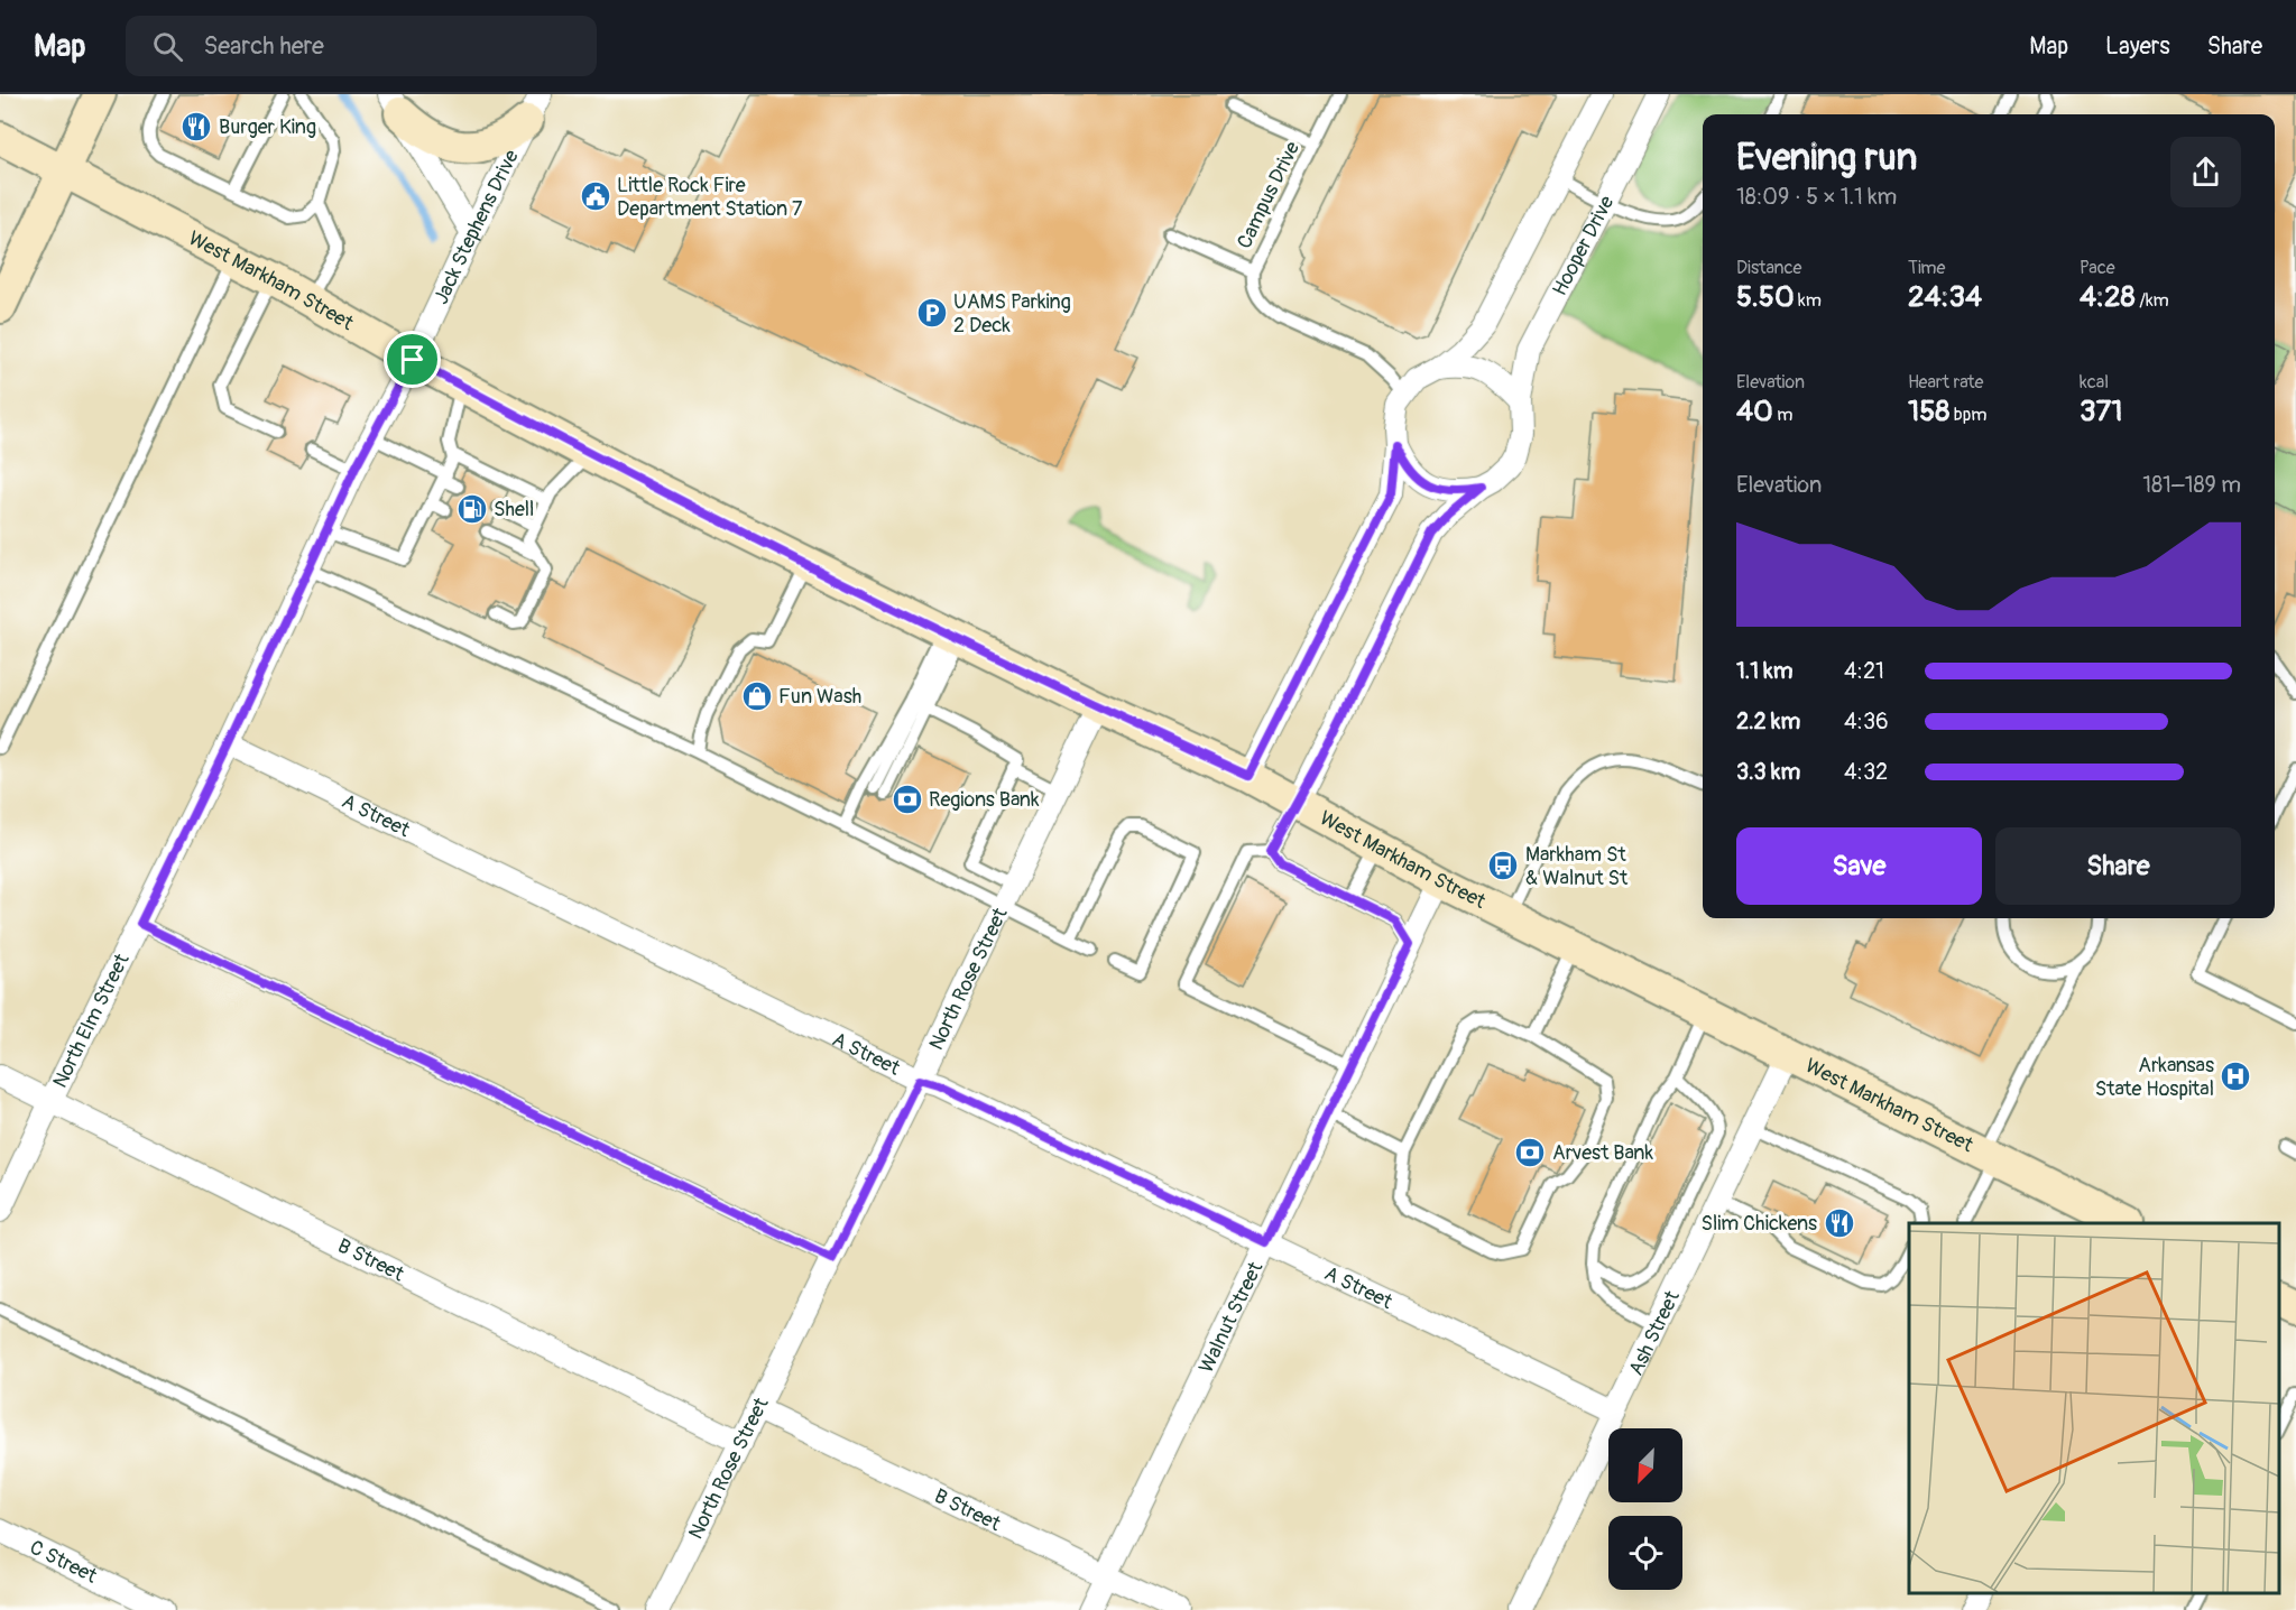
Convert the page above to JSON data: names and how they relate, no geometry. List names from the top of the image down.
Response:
{
  "streets": {
    "main road": ["West Markham Street"],
    "street": [
      "Jack Stephens Drive",
      "Hooper Drive",
      "A Street",
      "North Rose Street",
      "North Elm Street",
      "B Street",
      "Walnut Street",
      "Ash Street",
      "C Street"
    ],
    "lane": ["Campus Drive"]
  },
  "crossings": [
    ["Campus Drive", "Hooper Drive"],
    ["Jack Stephens Drive", "West Markham Street"],
    ["Jack Stephens Drive", "North Elm Street"],
    ["Hooper Drive", "West Markham Street"],
    ["West Markham Street", "North Rose Street"],
    ["West Markham Street", "North Elm Street"],
    ["West Markham Street", "Walnut Street"],
    ["West Markham Street", "Ash Street"],
    ["A Street", "North Rose Street"],
    ["A Street", "North Elm Street"],
    ["A Street", "Walnut Street"],
    ["A Street", "Ash Street"],
    ["North Rose Street", "B Street"],
    ["North Elm Street", "B Street"],
    ["B Street", "Walnut Street"]
  ],
  "places": {
    "restaurant": ["Burger King", "Slim Chickens"],
    "public building": ["Little Rock Fire Department Station 7"],
    "parking": ["UAMS Parking 2 Deck"],
    "fuel station": ["Shell"],
    "shop": ["Fun Wash"],
    "bank": ["Regions Bank", "Arvest Bank"],
    "bus stop": ["Markham St & Walnut St"],
    "hospital": ["Arkansas State Hospital"]
  },
  "north": "bottom left",
  "page": {
    "header": "Map",
    "search": "Search here",
    "nav": ["Map", "Layers", "Share"],
    "heading": ["Evening run", "18:09 · 5 × 1.1 km"],
    "stats": [
      ["Distance", "5.50 km"],
      ["Time", "24:34"],
      ["Pace", "4:28 /km"],
      ["Elevation", "40 m"],
      ["Heart rate", "158 bpm"],
      ["kcal", "371"]
    ],
    "chart": ["Elevation", "181–189 m"],
    "list": [
      {
        "name": "1.1 km",
        "note": "4:21"
      },
      {
        "name": "2.2 km",
        "note": "4:36"
      },
      {
        "name": "3.3 km",
        "note": "4:32"
      }
    ],
    "buttons": ["Save", "Share"]
  }
}
